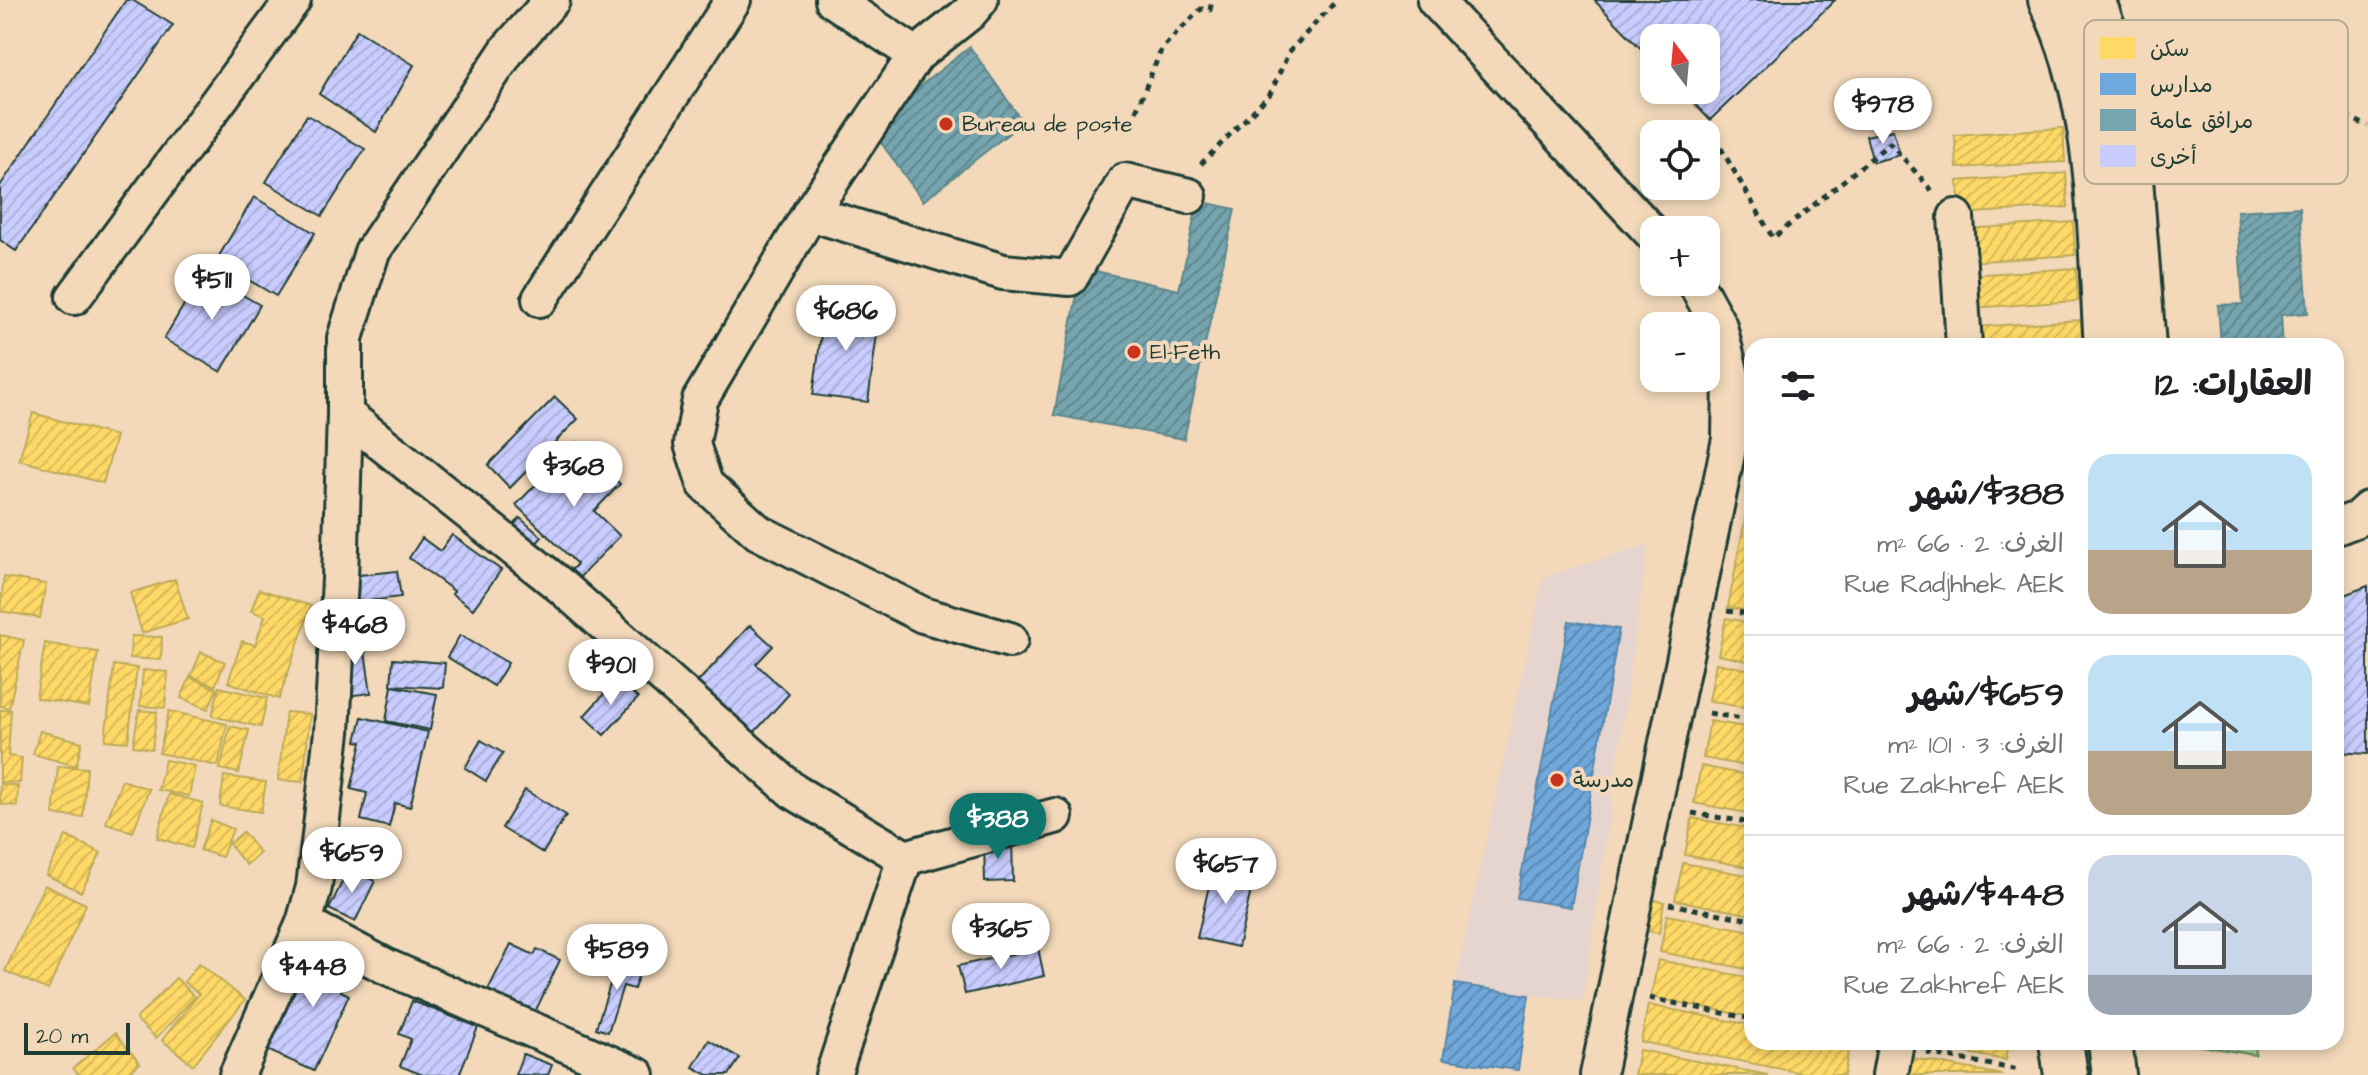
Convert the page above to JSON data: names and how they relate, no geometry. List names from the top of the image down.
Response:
{
  "places": ["Bureau de poste", "El-Feth", "مدرسة"],
  "legend": [
    "سكن",
    "مدارس",
    "مرافق عامة",
    "أخرى"
  ],
  "scale_bar": "20 m",
  "north": "top",
  "page": {
    "map_buttons": ["+", "−"],
    "price": [
      "$978",
      "$511",
      "$686",
      "$368",
      "$468",
      "$901",
      "$388",
      "$659",
      "$657",
      "$365",
      "$589",
      "$448"
    ],
    "heading": "العقارات: 12",
    "list": [
      {
        "name": "$388/شهر",
        "note": "الغرف: 2 · 66 m² · Rue Radjhhek AEK"
      },
      {
        "name": "$659/شهر",
        "note": "الغرف: 3 · 101 m² · Rue Zakhref AEK"
      },
      {
        "name": "$448/شهر",
        "note": "الغرف: 2 · 66 m² · Rue Zakhref AEK"
      }
    ],
    "scale": "20 m"
  }
}
